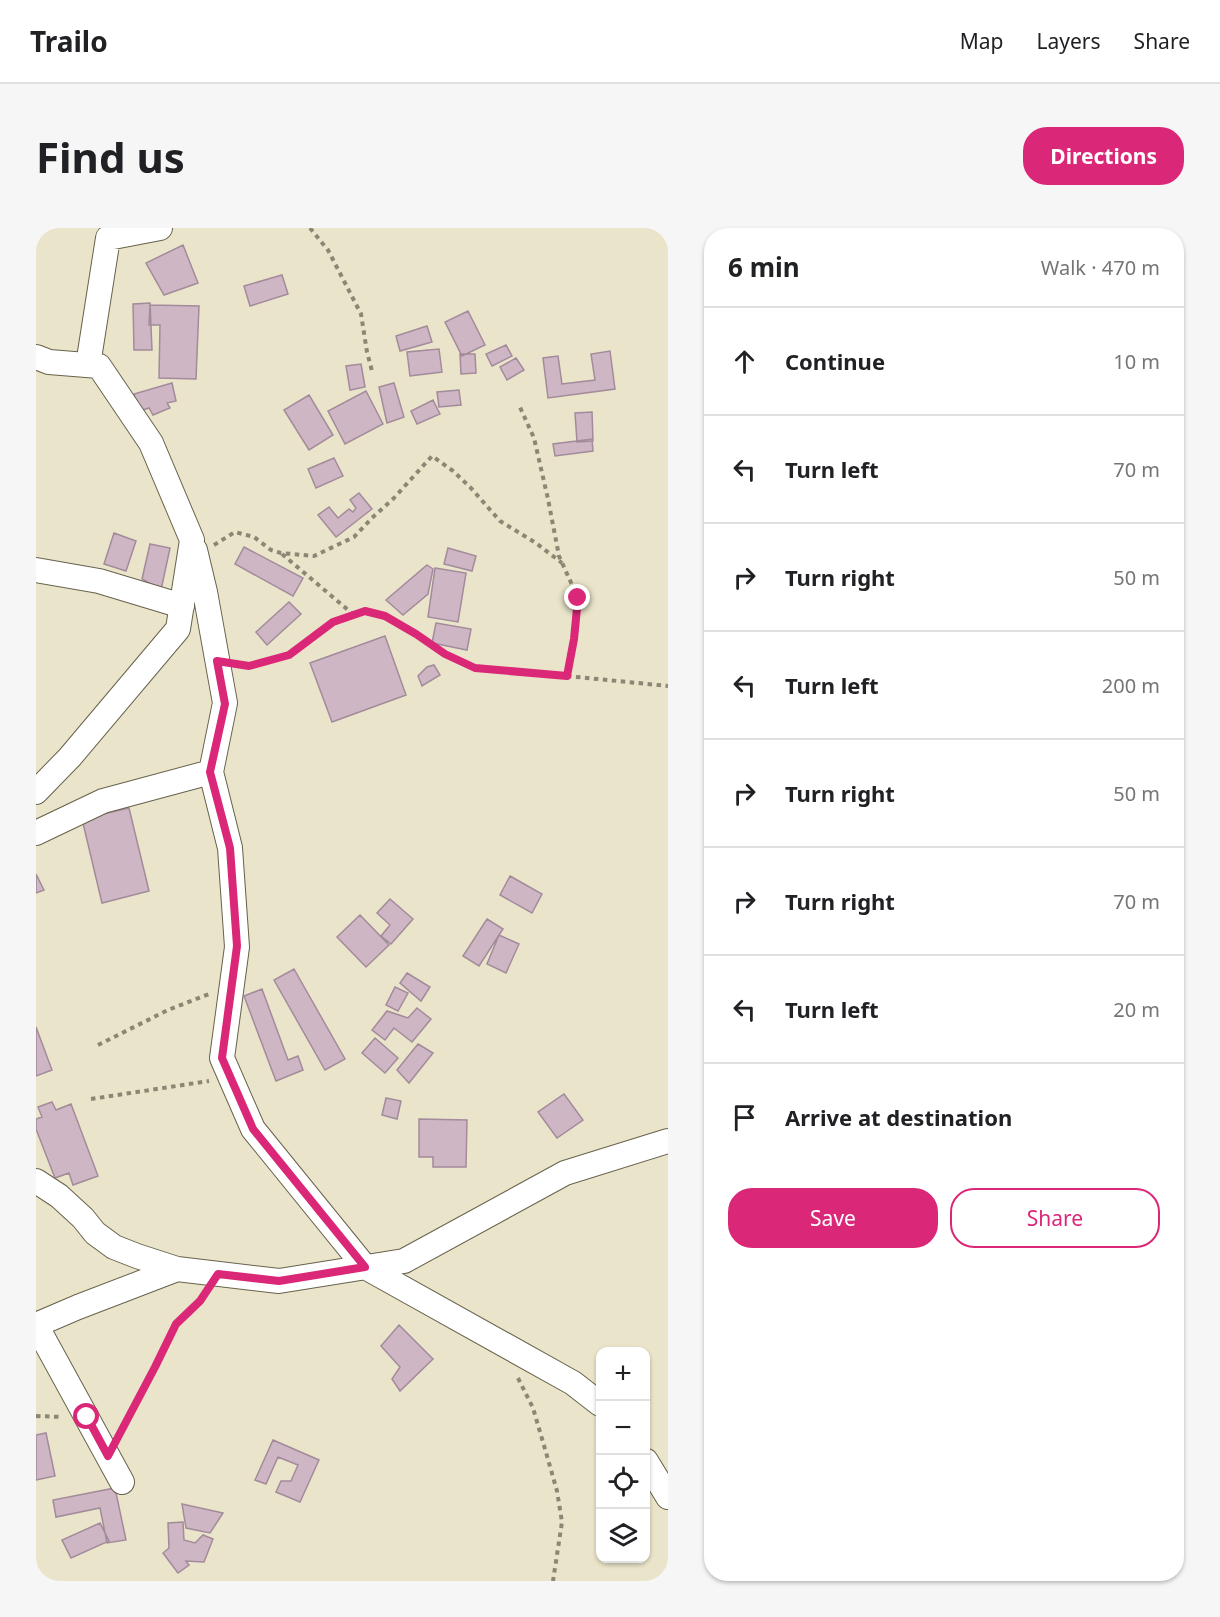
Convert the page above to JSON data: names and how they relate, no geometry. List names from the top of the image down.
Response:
{
  "page": {
    "header": "Trailo",
    "nav": ["Map", "Layers", "Share"],
    "buttons": [
      "Directions",
      ["Save", "Share"]
    ],
    "title": "Find us",
    "heading": ["6 min", "Walk · 470 m"],
    "list": [
      ["Continue", "10 m"],
      ["Turn left", "70 m"],
      ["Turn right", "50 m"],
      ["Turn left", "200 m"],
      ["Turn right", "50 m"],
      ["Turn right", "70 m"],
      ["Turn left", "20 m"],
      "Arrive at destination"
    ],
    "map_buttons": ["+", "−"]
  }
}
